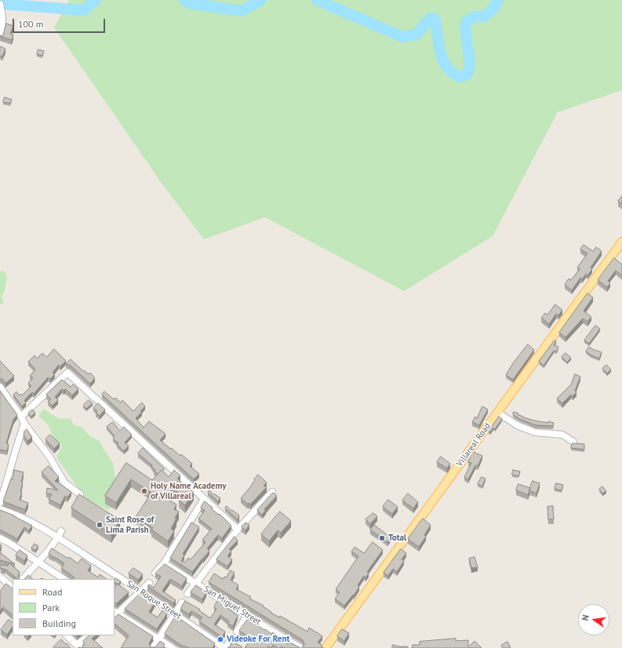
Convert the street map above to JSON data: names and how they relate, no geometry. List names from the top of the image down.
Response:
{
  "streets": {
    "main road": ["Villareal Road"],
    "street": ["San Roque Street", "San Miguel Street"]
  },
  "places": [
    "Holy Name Academy of Villareal",
    "Saint Rose of Lima Parish",
    "Total",
    "Videoke For Rent"
  ],
  "legend": ["Road", "Park", "Building"],
  "scale_bar": "100 m",
  "north": "left"
}
